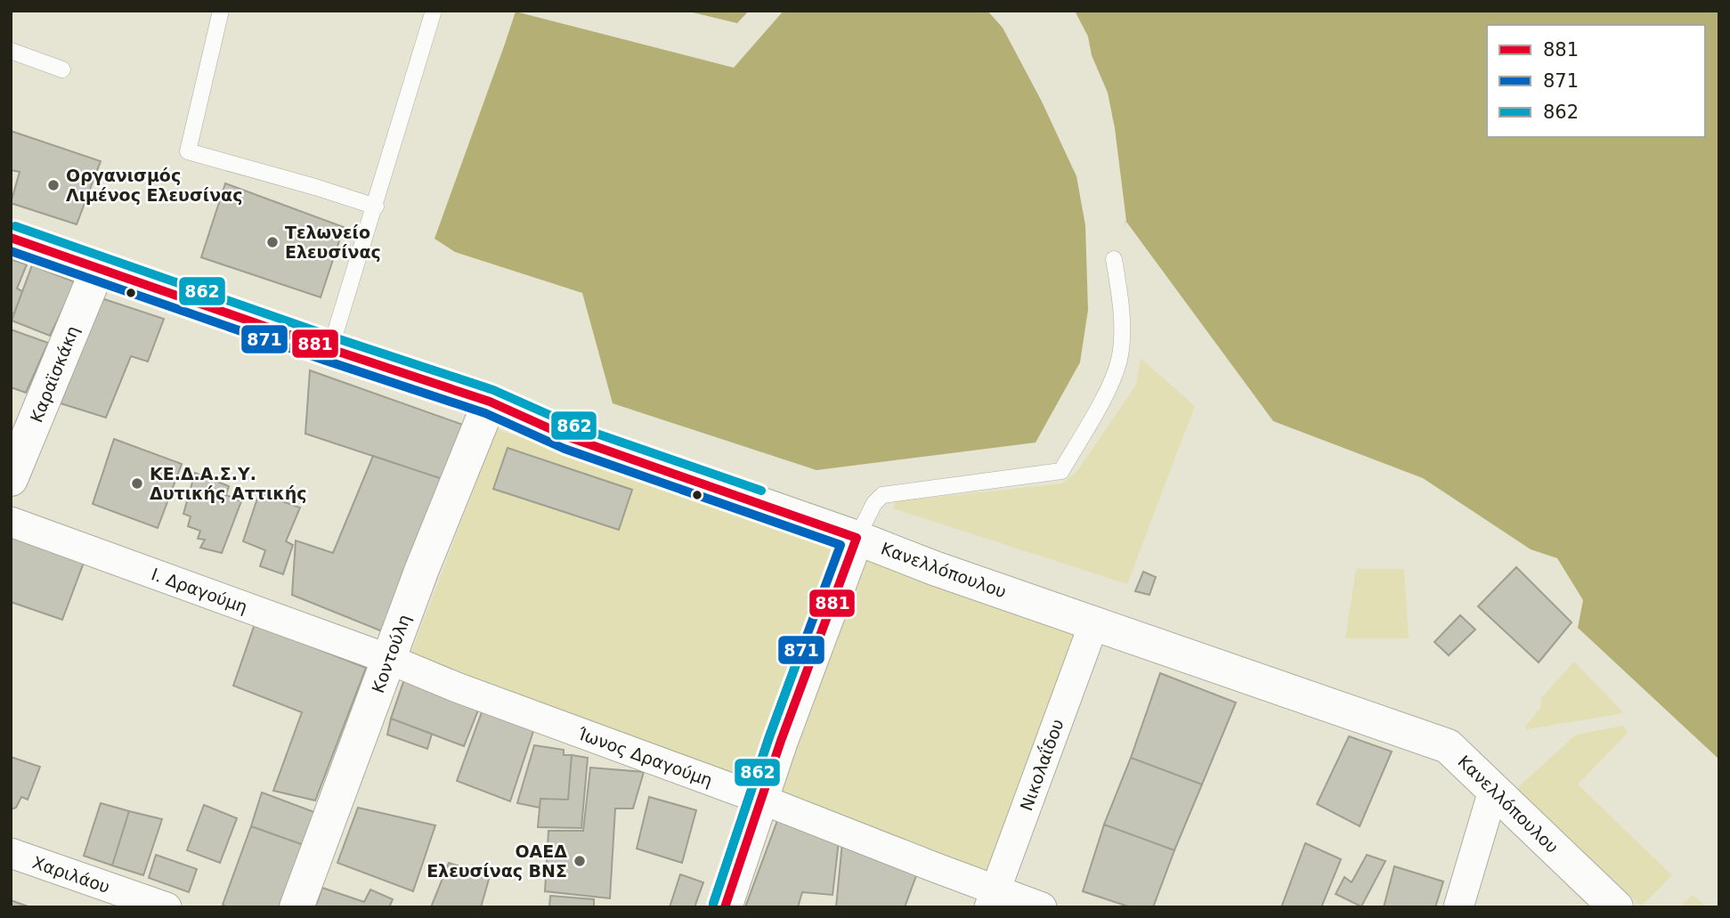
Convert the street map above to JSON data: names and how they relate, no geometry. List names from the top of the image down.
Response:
{
  "streets": {
    "main road": ["Καραϊσκάκη", "Κανελλόπουλου", "Κοντούλη"],
    "street": [
      "Ι. Δραγούμη",
      "Ίωνος Δραγούμη",
      "Νικολαΐδου",
      "Χαριλάου"
    ]
  },
  "crossings": [
    ["Καραϊσκάκη", "Κανελλόπουλου"],
    ["Κανελλόπουλου", "Κοντούλη"],
    ["Κανελλόπουλου", "Νικολαΐδου"],
    ["Ι. Δραγούμη", "Κοντούλη"],
    ["Ι. Δραγούμη", "Ίωνος Δραγούμη"],
    ["Κοντούλη", "Ίωνος Δραγούμη"],
    ["Ίωνος Δραγούμη", "Νικολαΐδου"]
  ],
  "places": [
    "Οργανισμός Λιμένος Ελευσίνας",
    "Τελωνείο Ελευσίνας",
    "ΚΕ.Δ.Α.Σ.Υ. Δυτικής Αττικής",
    "ΟΑΕΔ Ελευσίνας ΒΝΣ"
  ],
  "lines": ["transit line 862", "transit line 881", "transit line 871"],
  "legend": ["881", "871", "862"]
}
